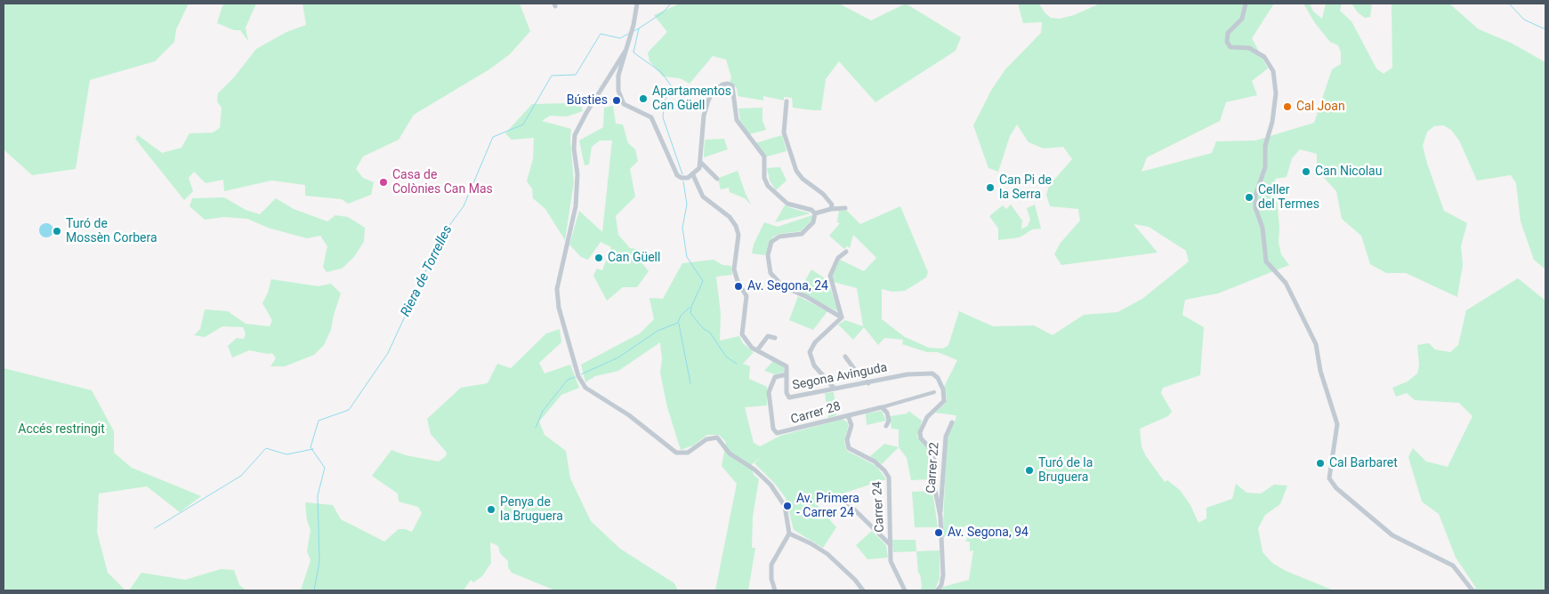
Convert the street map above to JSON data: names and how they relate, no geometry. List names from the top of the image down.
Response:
{
  "streets": {
    "street": [
      "Segona Avinguda",
      "Carrer 28",
      "Carrer 22",
      "Carrer 24"
    ]
  },
  "crossings": [
    ["Segona Avinguda", "Carrer 28"],
    ["Segona Avinguda", "Carrer 22"],
    ["Carrer 28", "Carrer 24"]
  ],
  "water": ["Riera de Torrelles"],
  "parks": ["Accés restringit"],
  "places": [
    "Apartamentos Can Güell",
    "Bústies",
    "Cal Joan",
    "Can Nicolau",
    "Casa de Colònies Can Mas",
    "Can Pi de la Serra",
    "Celler del Termes",
    "Turó de Mossèn Corbera",
    "Can Güell",
    "Av. Segona, 24",
    "Cal Barbaret",
    "Turó de la Bruguera",
    "Av. Primera - Carrer 24",
    "Penya de la Bruguera",
    "Av. Segona, 94"
  ]
}
